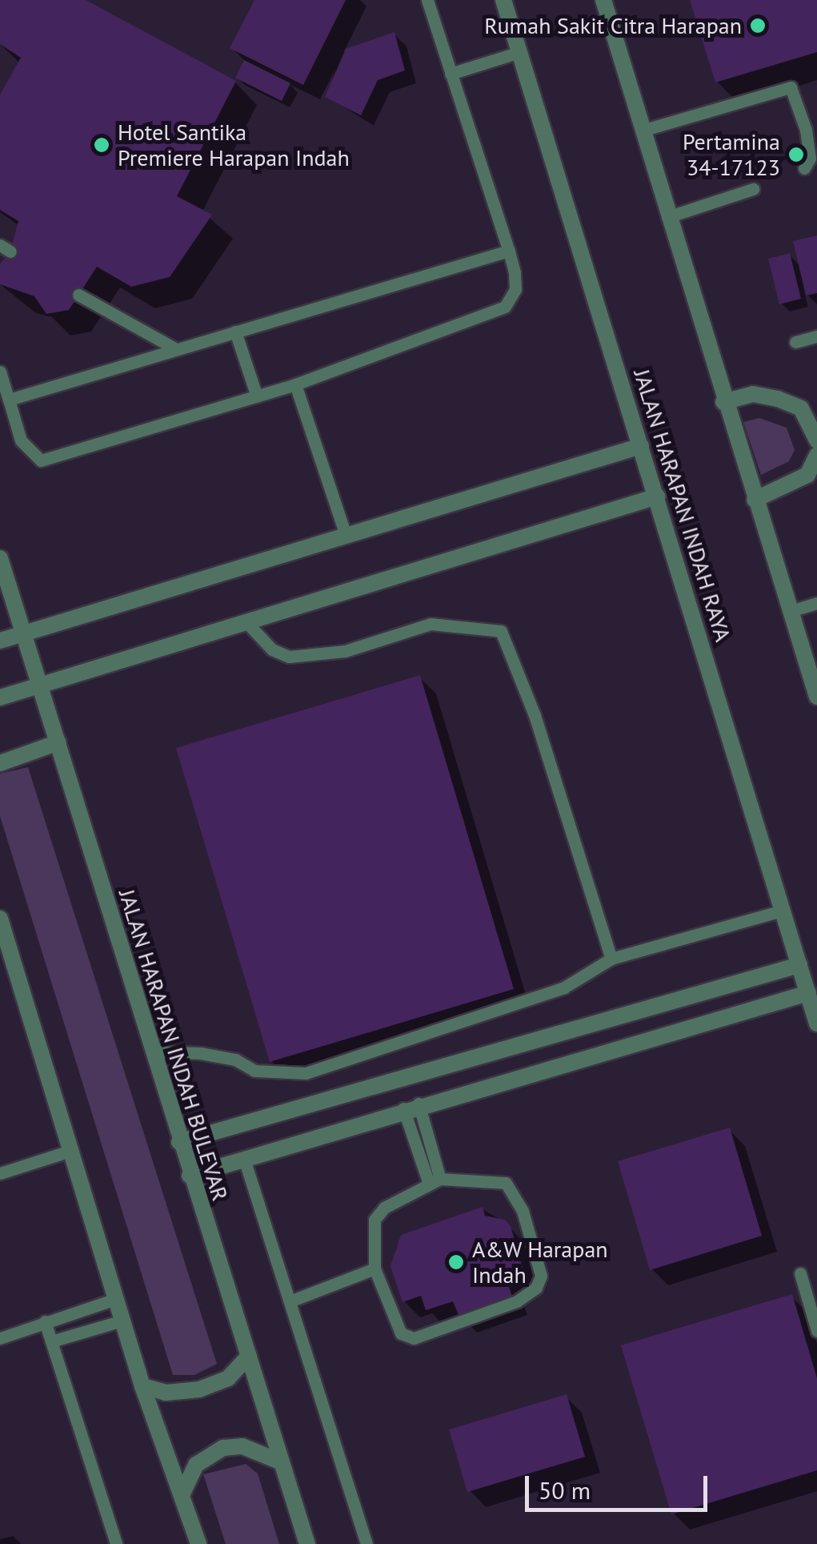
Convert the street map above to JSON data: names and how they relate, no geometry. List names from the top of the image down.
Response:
{
  "streets": {
    "street": ["JALAN HARAPAN INDAH RAYA", "JALAN HARAPAN INDAH BULEVAR"]
  },
  "places": [
    "Rumah Sakit Citra Harapan",
    "Hotel Santika Premiere Harapan Indah",
    "Pertamina 34-17123",
    "A&W Harapan Indah"
  ],
  "scale_bar": "50 m"
}
